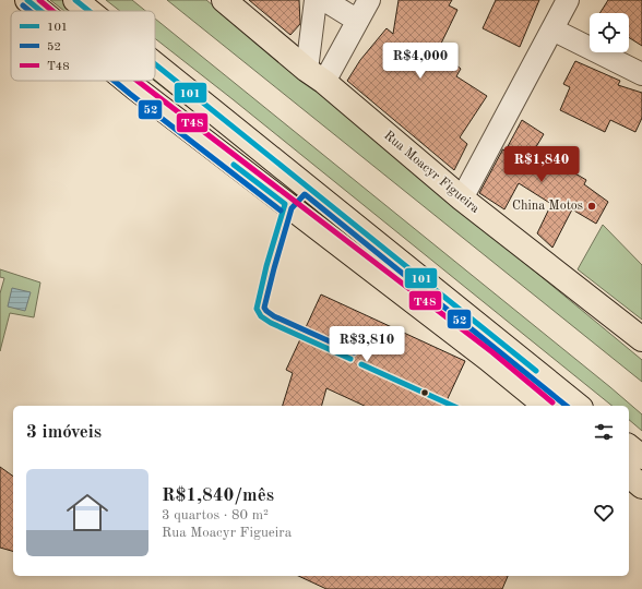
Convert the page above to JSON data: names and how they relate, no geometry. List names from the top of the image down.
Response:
{
  "streets": {
    "main road": ["Rua Moacyr Figueira"]
  },
  "places": ["China Motos"],
  "lines": ["transit line 101", "transit line T48", "transit line 52"],
  "legend": ["101", "52", "T48"],
  "page": {
    "price": ["R$4,000", "R$1,840", "R$3,810"],
    "heading": "3 imóveis",
    "list": [
      {
        "name": "R$1,840/mês",
        "note": "3 quartos · 80 m² · Rua Moacyr Figueira"
      }
    ]
  }
}
